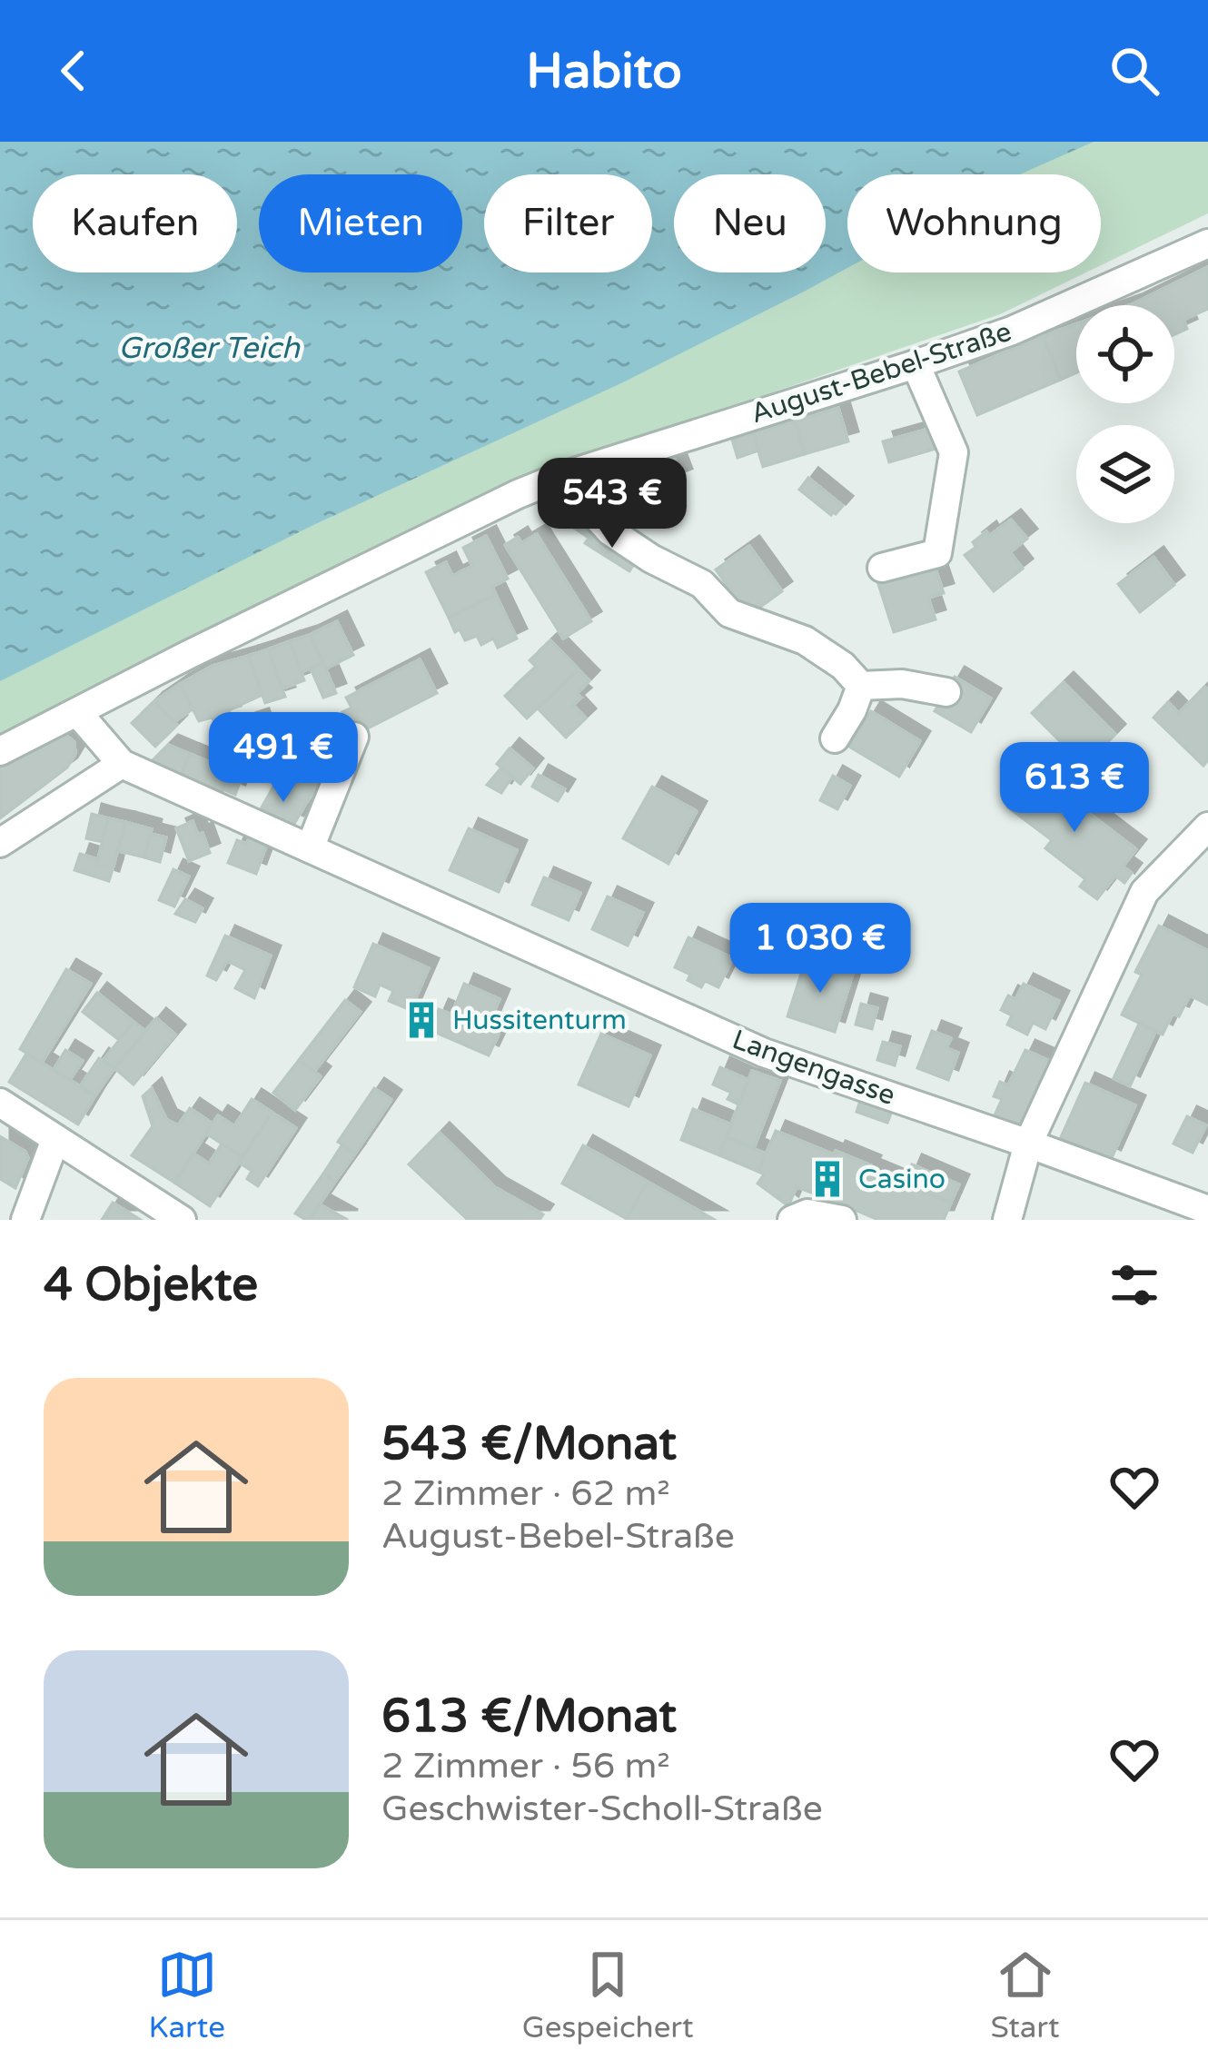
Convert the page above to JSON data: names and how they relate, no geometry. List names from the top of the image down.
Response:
{
  "streets": {
    "street": ["August-Bebel-Straße", "Langengasse"]
  },
  "water": ["Großer Teich"],
  "places": {
    "building": ["Hussitenturm", "Casino"]
  },
  "page": {
    "header": "Habito",
    "chip": [
      "Kaufen",
      "Mieten",
      "Filter",
      "Neu",
      "Wohnung"
    ],
    "price": [
      "543 €",
      "491 €",
      "613 €",
      "1 030 €"
    ],
    "heading": "4 Objekte",
    "list": [
      {
        "name": "543 €/Monat",
        "note": "2 Zimmer · 62 m² · August-Bebel-Straße"
      },
      {
        "name": "613 €/Monat",
        "note": "2 Zimmer · 56 m² · Geschwister-Scholl-Straße"
      }
    ],
    "tabs": ["Karte", "Gespeichert", "Start"]
  }
}
